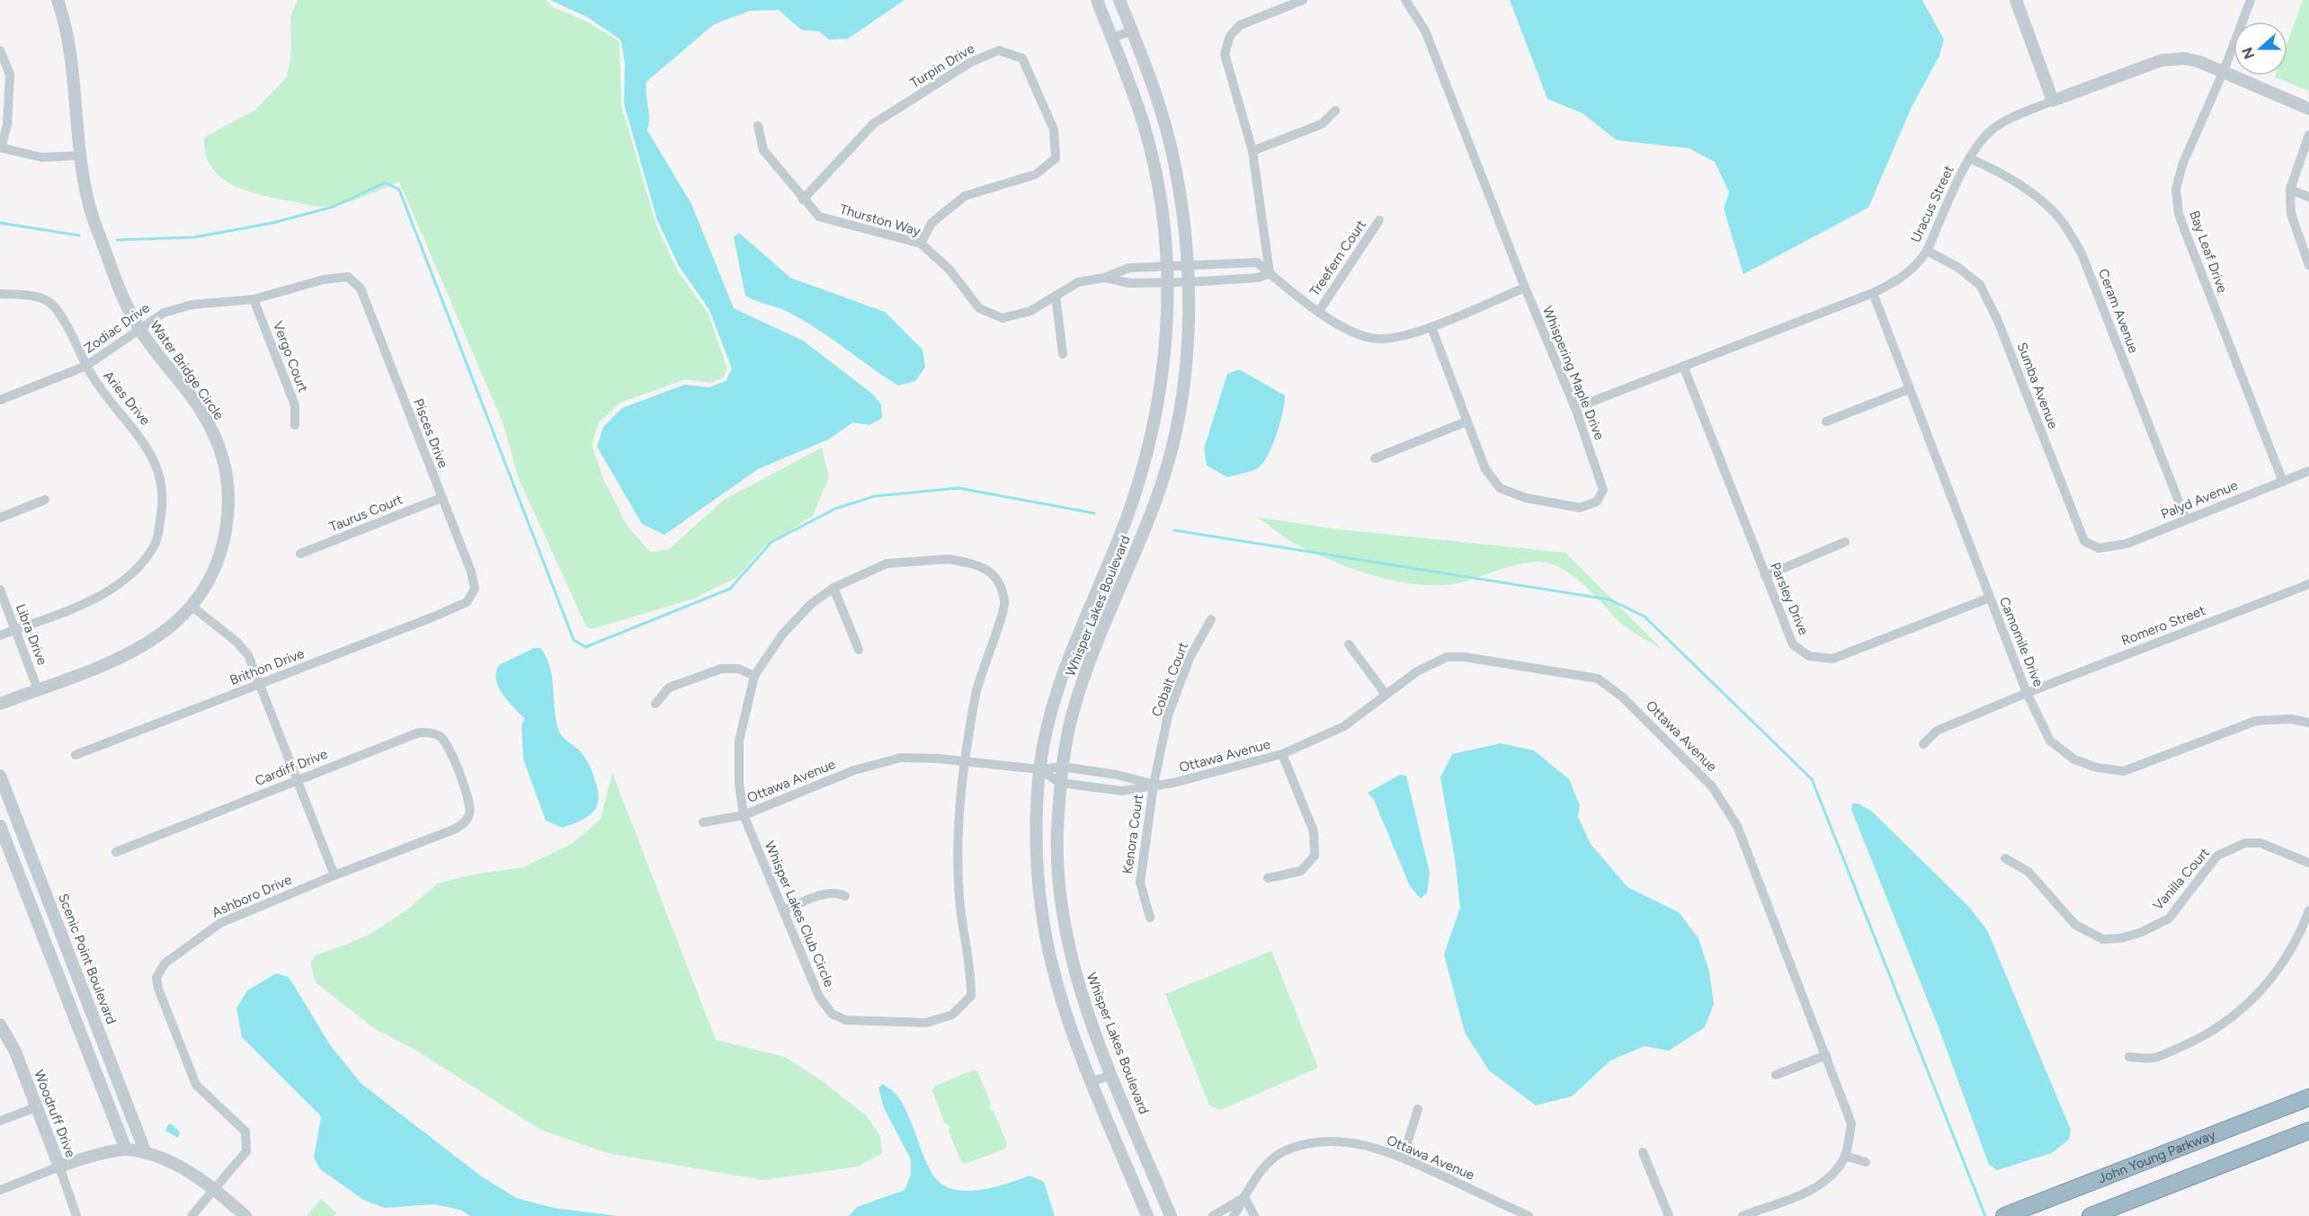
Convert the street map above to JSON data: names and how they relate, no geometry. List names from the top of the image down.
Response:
{
  "streets": {
    "highway": ["John Young Parkway"],
    "street": [
      "Turpin Drive",
      "Uracus Street",
      "Thurston Way",
      "Bay Leaf Drive",
      "Treefern Court",
      "Ceram Avenue",
      "Zodiac Drive",
      "Vergo Court",
      "Water Bridge Circle",
      "Whispering Maple Drive",
      "Sumba Avenue",
      "Aries Drive",
      "Pisces Drive",
      "Palyd Avenue",
      "Taurus Court",
      "Parsley Drive",
      "Whisper Lakes Boulevard",
      "Romero Street",
      "Libra Drive",
      "Camomile Drive",
      "Brithon Drive",
      "Cobalt Court",
      "Ottawa Avenue",
      "Cardiff Drive",
      "Kenora Court",
      "Vanilla Court",
      "Ashboro Drive",
      "Whisper Lakes Club Circle",
      "Scenic Point Boulevard",
      "Woodruff Drive"
    ]
  },
  "crossings": [
    ["Turpin Drive", "Thurston Way"],
    ["Uracus Street", "Bay Leaf Drive"],
    ["Uracus Street", "Ceram Avenue"],
    ["Uracus Street", "Whispering Maple Drive"],
    ["Uracus Street", "Sumba Avenue"],
    ["Uracus Street", "Parsley Drive"],
    ["Uracus Street", "Camomile Drive"],
    ["Thurston Way", "Treefern Court"],
    ["Thurston Way", "Whispering Maple Drive"],
    ["Thurston Way", "Whisper Lakes Boulevard"],
    ["Bay Leaf Drive", "Palyd Avenue"],
    ["Ceram Avenue", "Palyd Avenue"],
    ["Zodiac Drive", "Vergo Court"],
    ["Zodiac Drive", "Water Bridge Circle"],
    ["Zodiac Drive", "Aries Drive"],
    ["Zodiac Drive", "Pisces Drive"],
    ["Water Bridge Circle", "Libra Drive"],
    ["Sumba Avenue", "Palyd Avenue"],
    ["Aries Drive", "Libra Drive"],
    ["Pisces Drive", "Taurus Court"],
    ["Pisces Drive", "Brithon Drive"],
    ["Parsley Drive", "Camomile Drive"],
    ["Whisper Lakes Boulevard", "Ottawa Avenue"],
    ["Romero Street", "Camomile Drive"],
    ["Cobalt Court", "Ottawa Avenue"],
    ["Cobalt Court", "Kenora Court"],
    ["Ottawa Avenue", "Kenora Court"],
    ["Ottawa Avenue", "Whisper Lakes Club Circle"],
    ["Cardiff Drive", "Ashboro Drive"]
  ],
  "north": "left"
}
